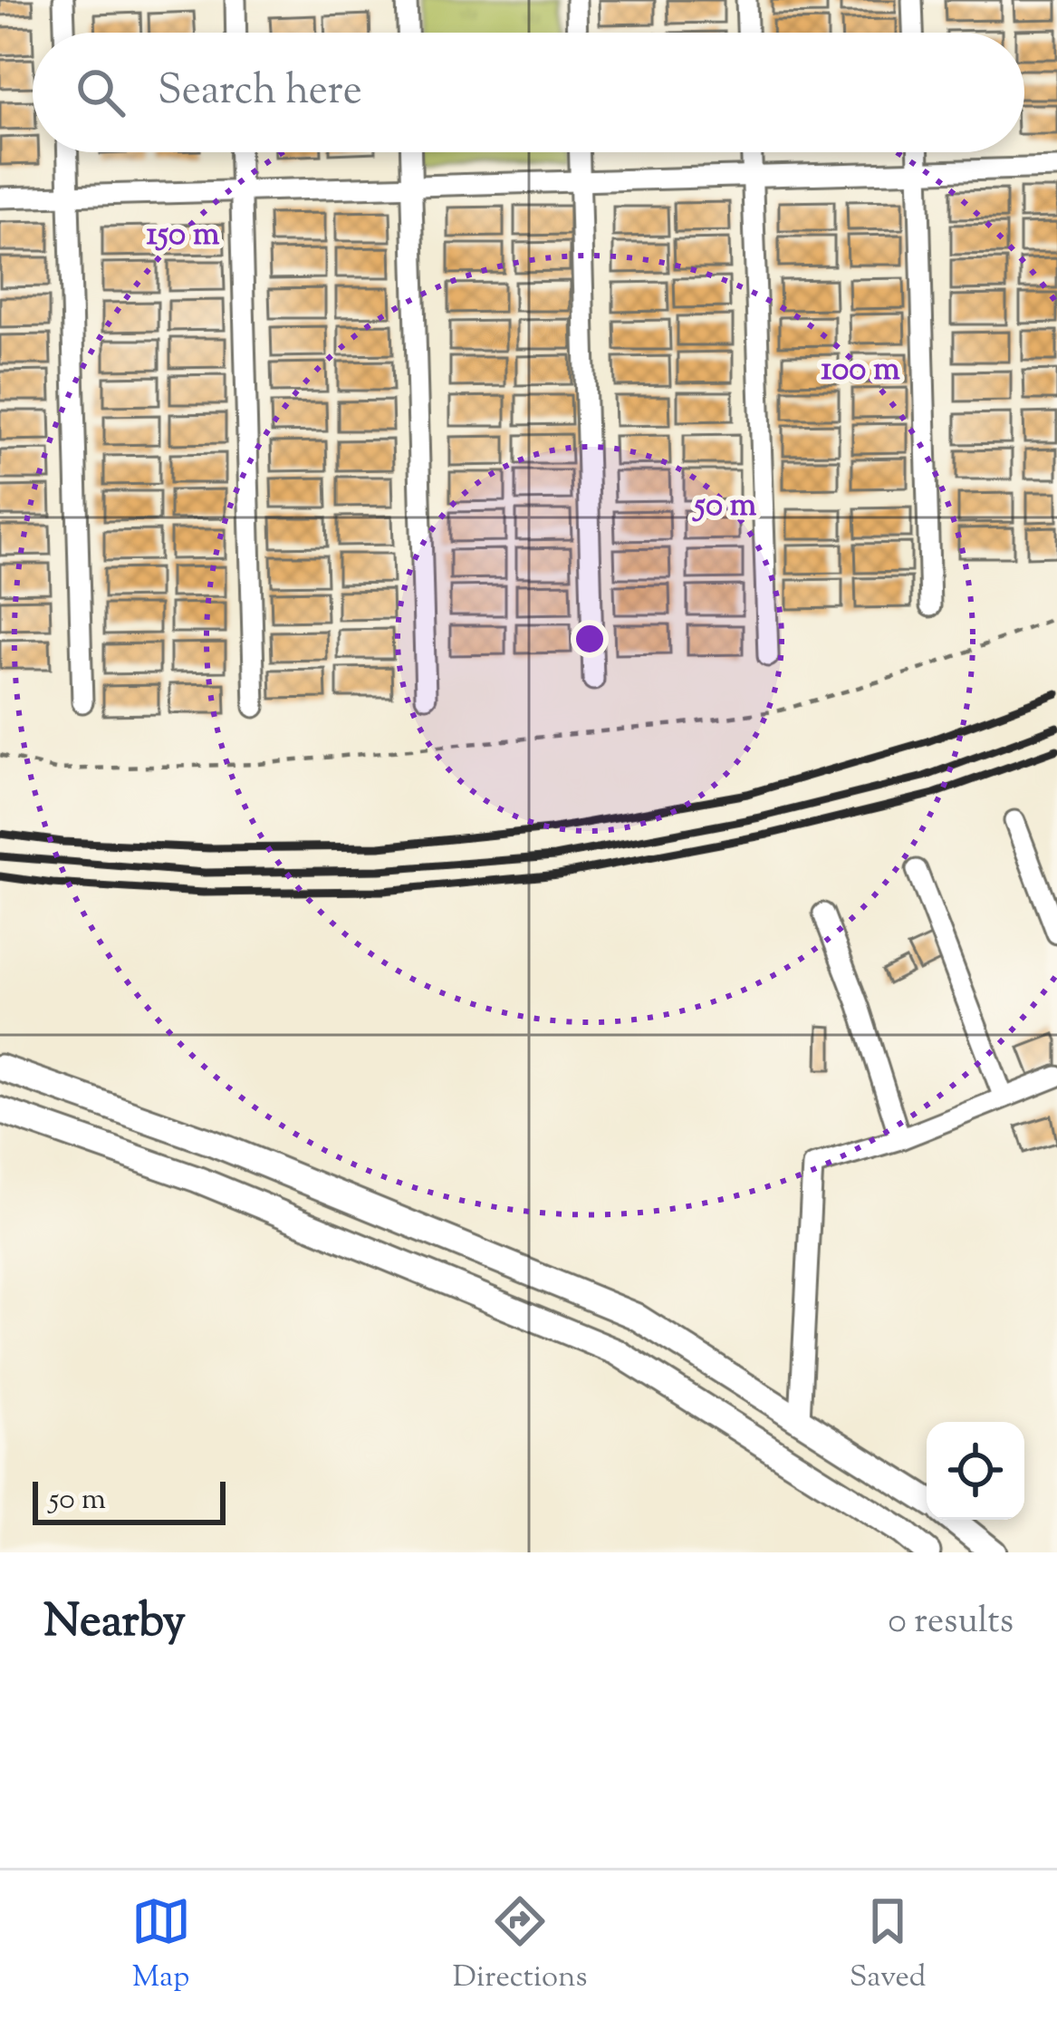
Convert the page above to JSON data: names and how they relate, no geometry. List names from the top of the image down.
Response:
{
  "scale_bar": "50 m",
  "page": {
    "search": "Search here",
    "scale": "50 m",
    "heading": ["Nearby", "0 results"],
    "nav": ["Map", "Directions", "Saved"]
  },
  "rings": ["150 m", "100 m", "50 m"]
}
